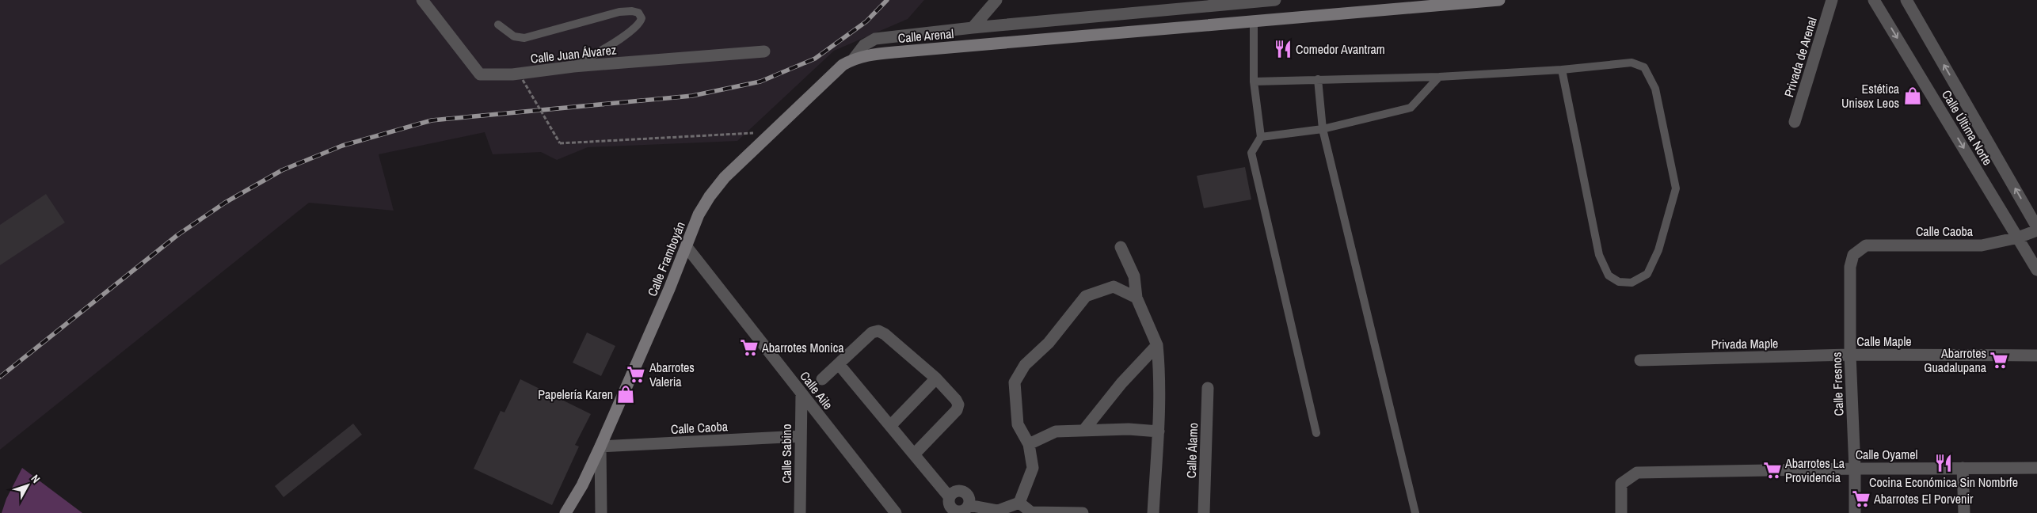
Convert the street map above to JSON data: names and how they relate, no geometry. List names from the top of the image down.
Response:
{
  "streets": {
    "street": [
      "Calle Arenal",
      "Calle Juan Álvarez",
      "Privada de Arenal",
      "Calle Última Norte",
      "Calle Caoba",
      "Calle Framboyán",
      "Calle Maple",
      "Privada Maple",
      "Calle Fresnos",
      "Calle Aile",
      "Calle Álamo",
      "Calle Sabino",
      "Calle Oyamel"
    ]
  },
  "crossings": [
    ["Calle Arenal", "Calle Framboyán"],
    ["Calle Última Norte", "Calle Caoba"],
    ["Calle Caoba", "Calle Framboyán"],
    ["Calle Caoba", "Calle Fresnos"],
    ["Calle Caoba", "Calle Sabino"],
    ["Calle Framboyán", "Calle Aile"],
    ["Calle Maple", "Privada Maple"],
    ["Calle Maple", "Calle Fresnos"],
    ["Privada Maple", "Calle Fresnos"],
    ["Calle Fresnos", "Calle Oyamel"],
    ["Calle Aile", "Calle Sabino"]
  ],
  "places": {
    "restaurant": ["Comedor Avantram", "Cocina Económica Sin Nombrfe"],
    "shop": ["Estética Unisex Leos", "Papelería Karen"],
    "supermarket": [
      "Abarrotes Monica",
      "Abarrotes Guadalupana",
      "Abarrotes Valeria",
      "Abarrotes La Providencia",
      "Abarrotes El Porvenir"
    ]
  },
  "north": "top right"
}
